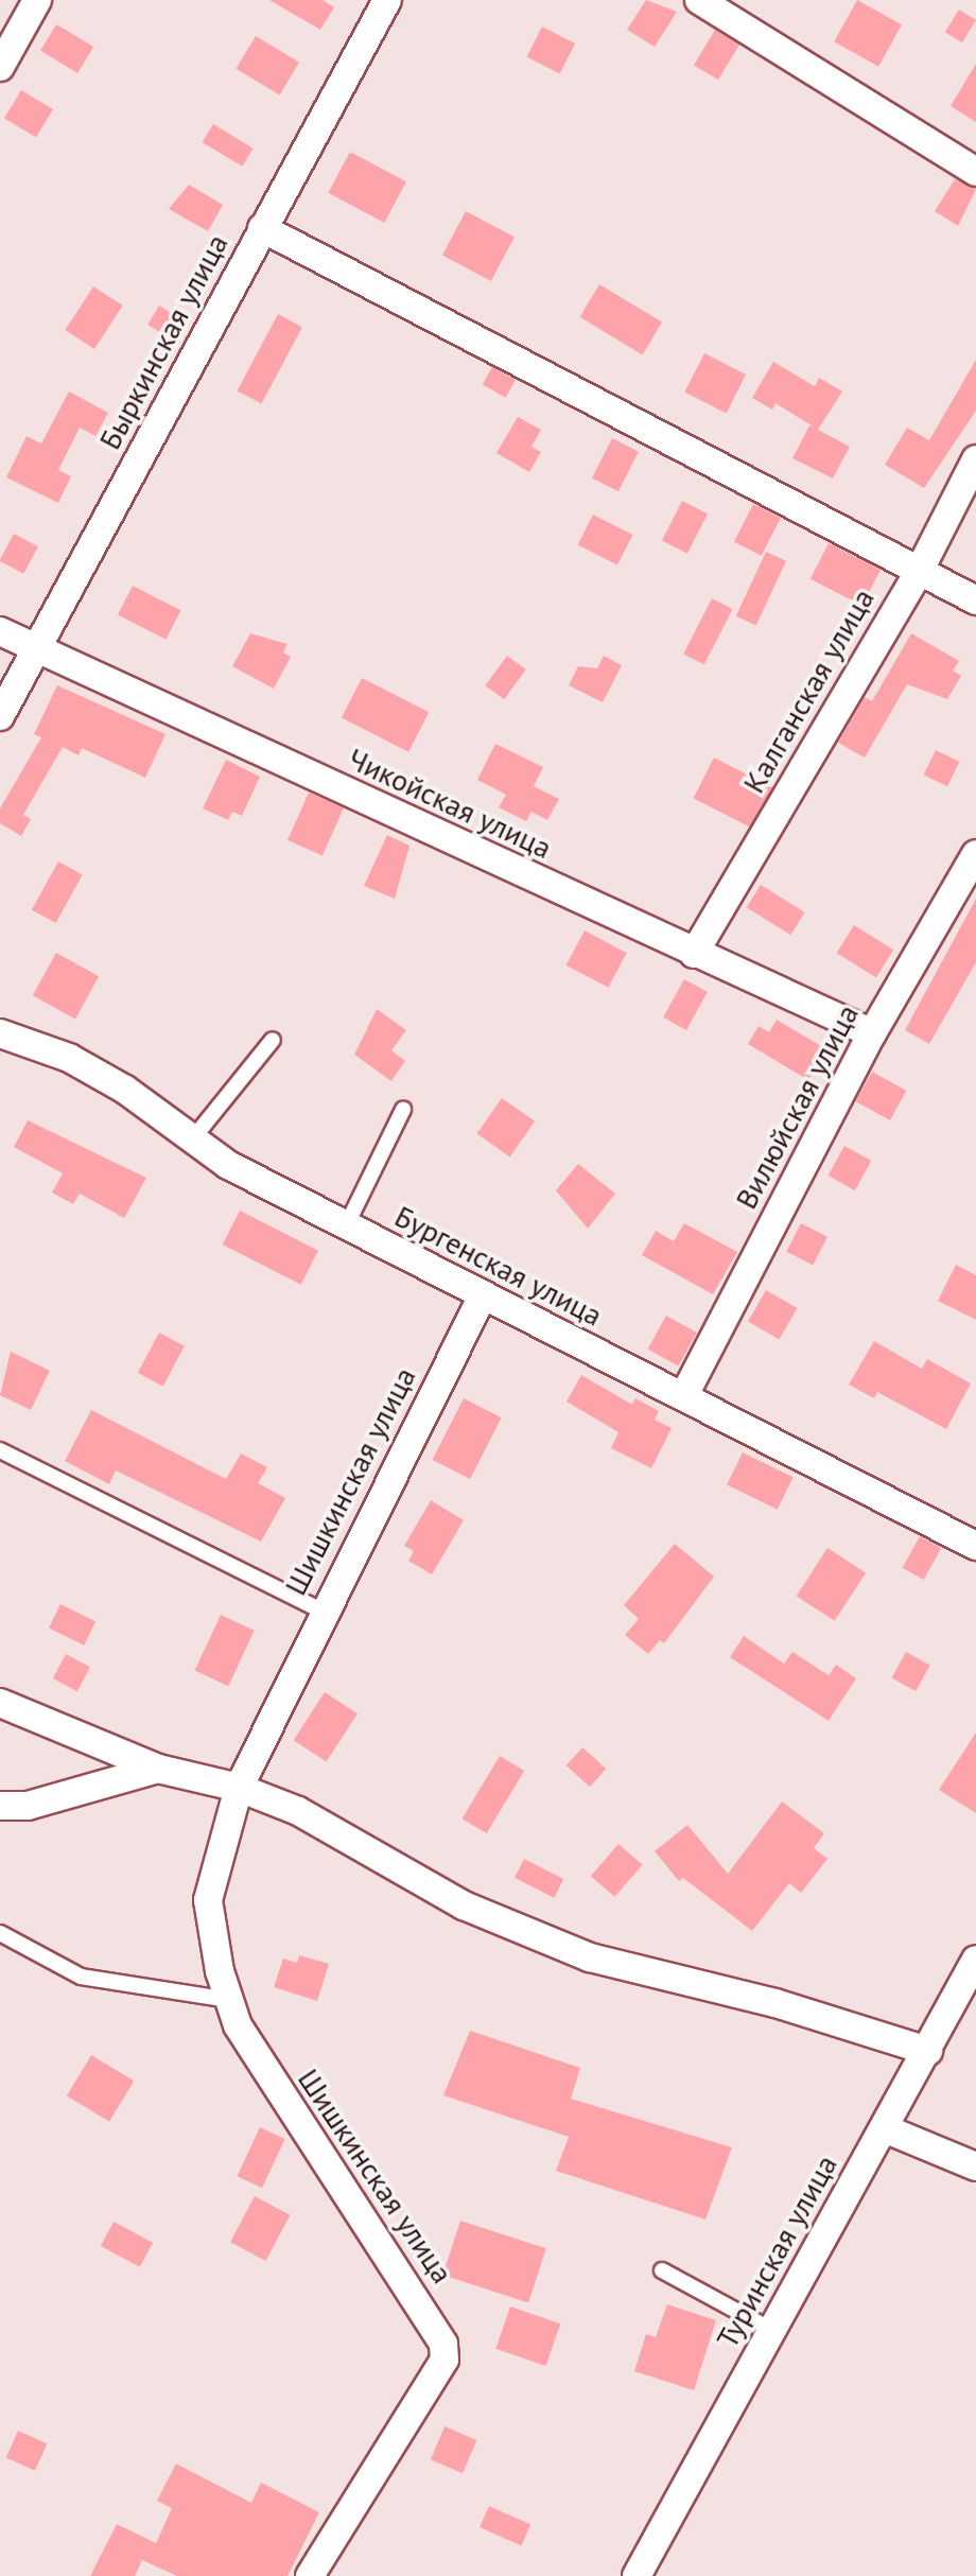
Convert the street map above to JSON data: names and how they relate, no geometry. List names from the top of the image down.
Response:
{
  "streets": {
    "street": [
      "Быркинская улица",
      "Калганская улица",
      "Чикойская улица",
      "Вилюйская улица",
      "Бургенская улица",
      "Шишкинская улица",
      "Туринская улица"
    ]
  },
  "crossings": [
    ["Быркинская улица", "Чикойская улица"],
    ["Калганская улица", "Чикойская улица"],
    ["Чикойская улица", "Вилюйская улица"],
    ["Вилюйская улица", "Бургенская улица"],
    ["Бургенская улица", "Шишкинская улица"]
  ]
}
